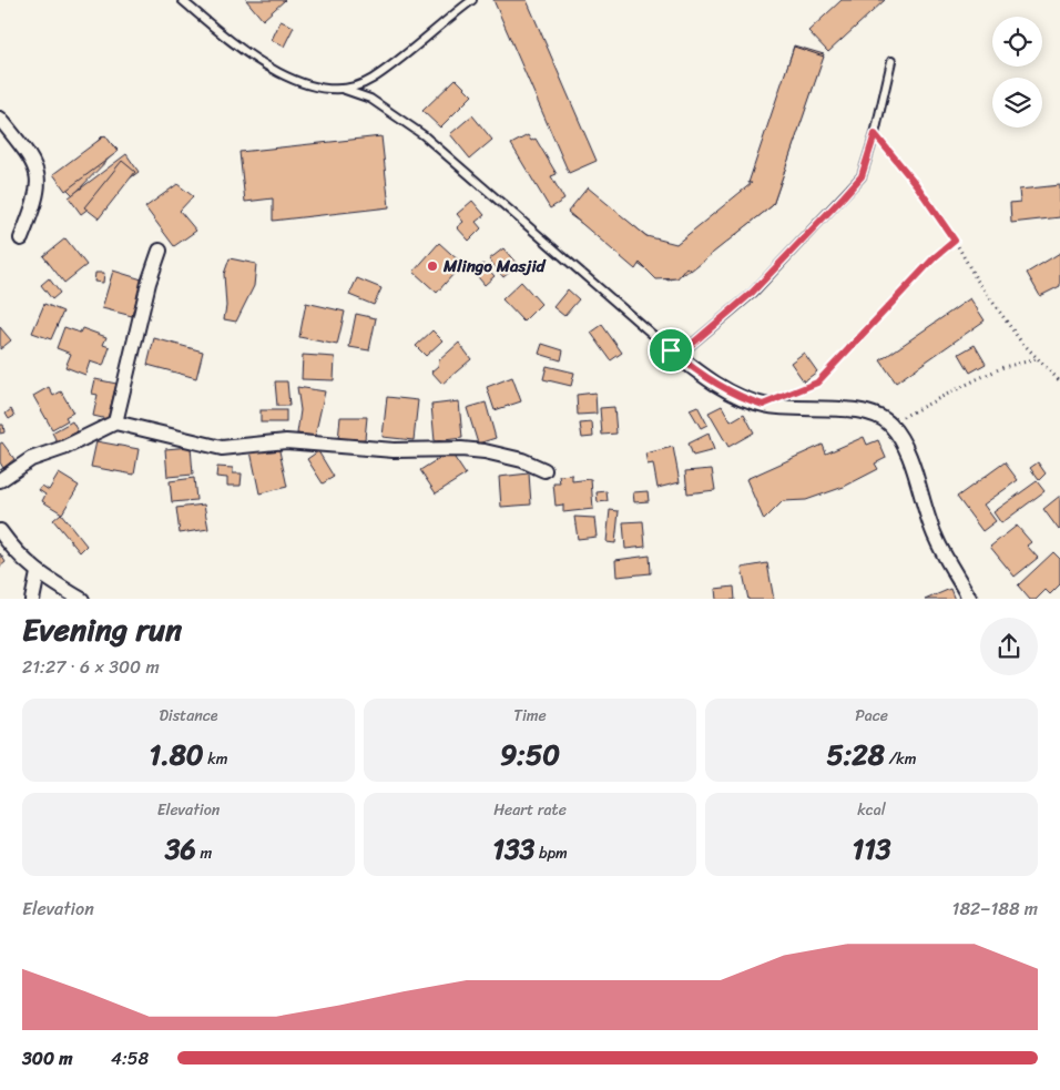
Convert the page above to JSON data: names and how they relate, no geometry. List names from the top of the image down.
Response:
{
  "places": ["Mlingo Masjid"],
  "page": {
    "heading": ["Evening run", "21:27 · 6 × 300 m"],
    "stats": [
      ["Distance", "1.80 km"],
      ["Time", "9:50"],
      ["Pace", "5:28 /km"],
      ["Elevation", "36 m"],
      ["Heart rate", "133 bpm"],
      ["kcal", "113"]
    ],
    "chart": ["Elevation", "182–188 m"],
    "list": [
      {
        "name": "300 m",
        "note": "4:58"
      }
    ]
  }
}
